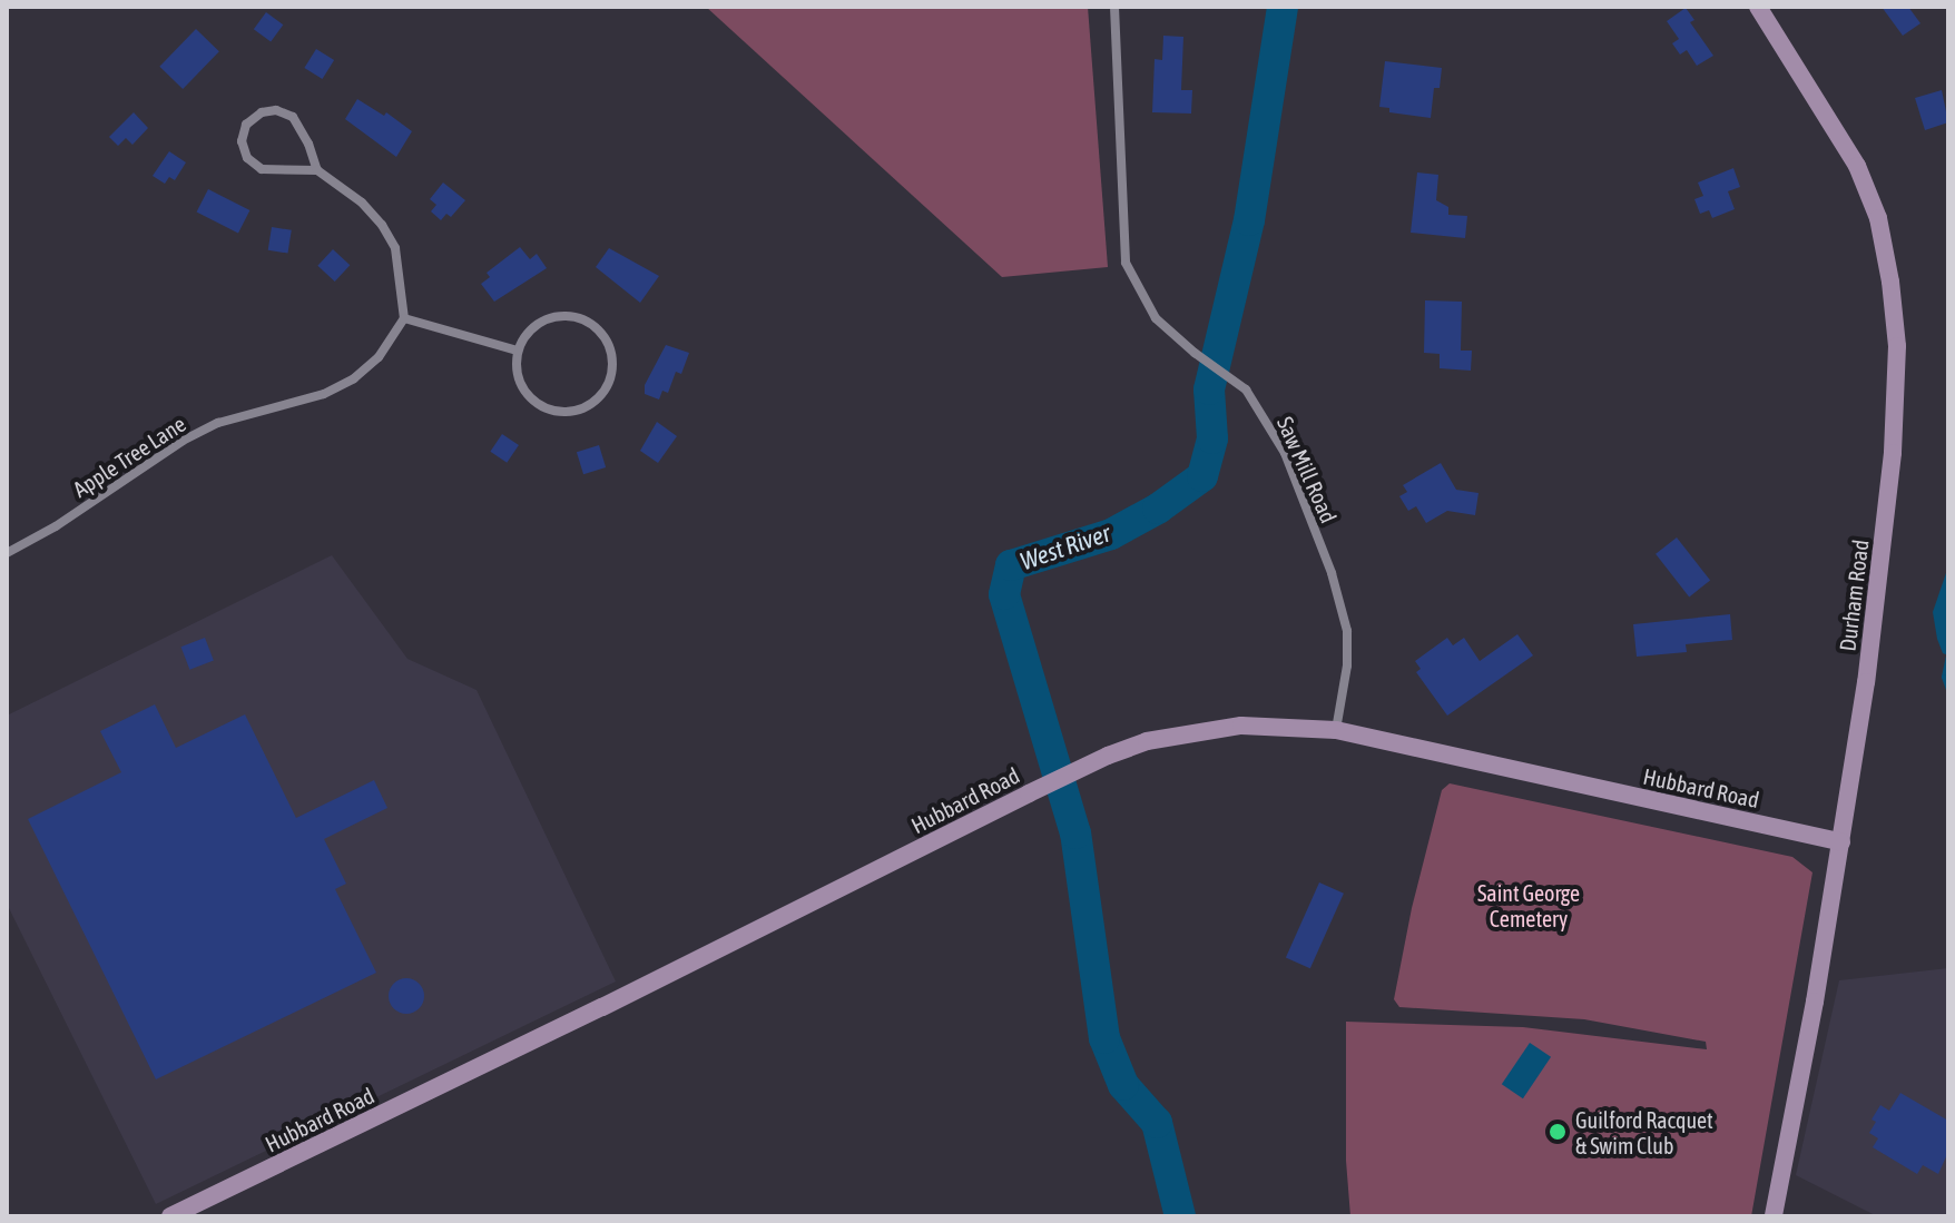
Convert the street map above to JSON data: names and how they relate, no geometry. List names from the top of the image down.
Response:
{
  "streets": {
    "street": [
      "Apple Tree Lane",
      "Saw Mill Road",
      "Durham Road",
      "Hubbard Road"
    ]
  },
  "crossings": [
    ["Saw Mill Road", "Hubbard Road"],
    ["Durham Road", "Hubbard Road"]
  ],
  "water": ["West River"],
  "parks": ["Saint George Cemetery"],
  "places": ["Guilford Racquet & Swim Club"]
}
